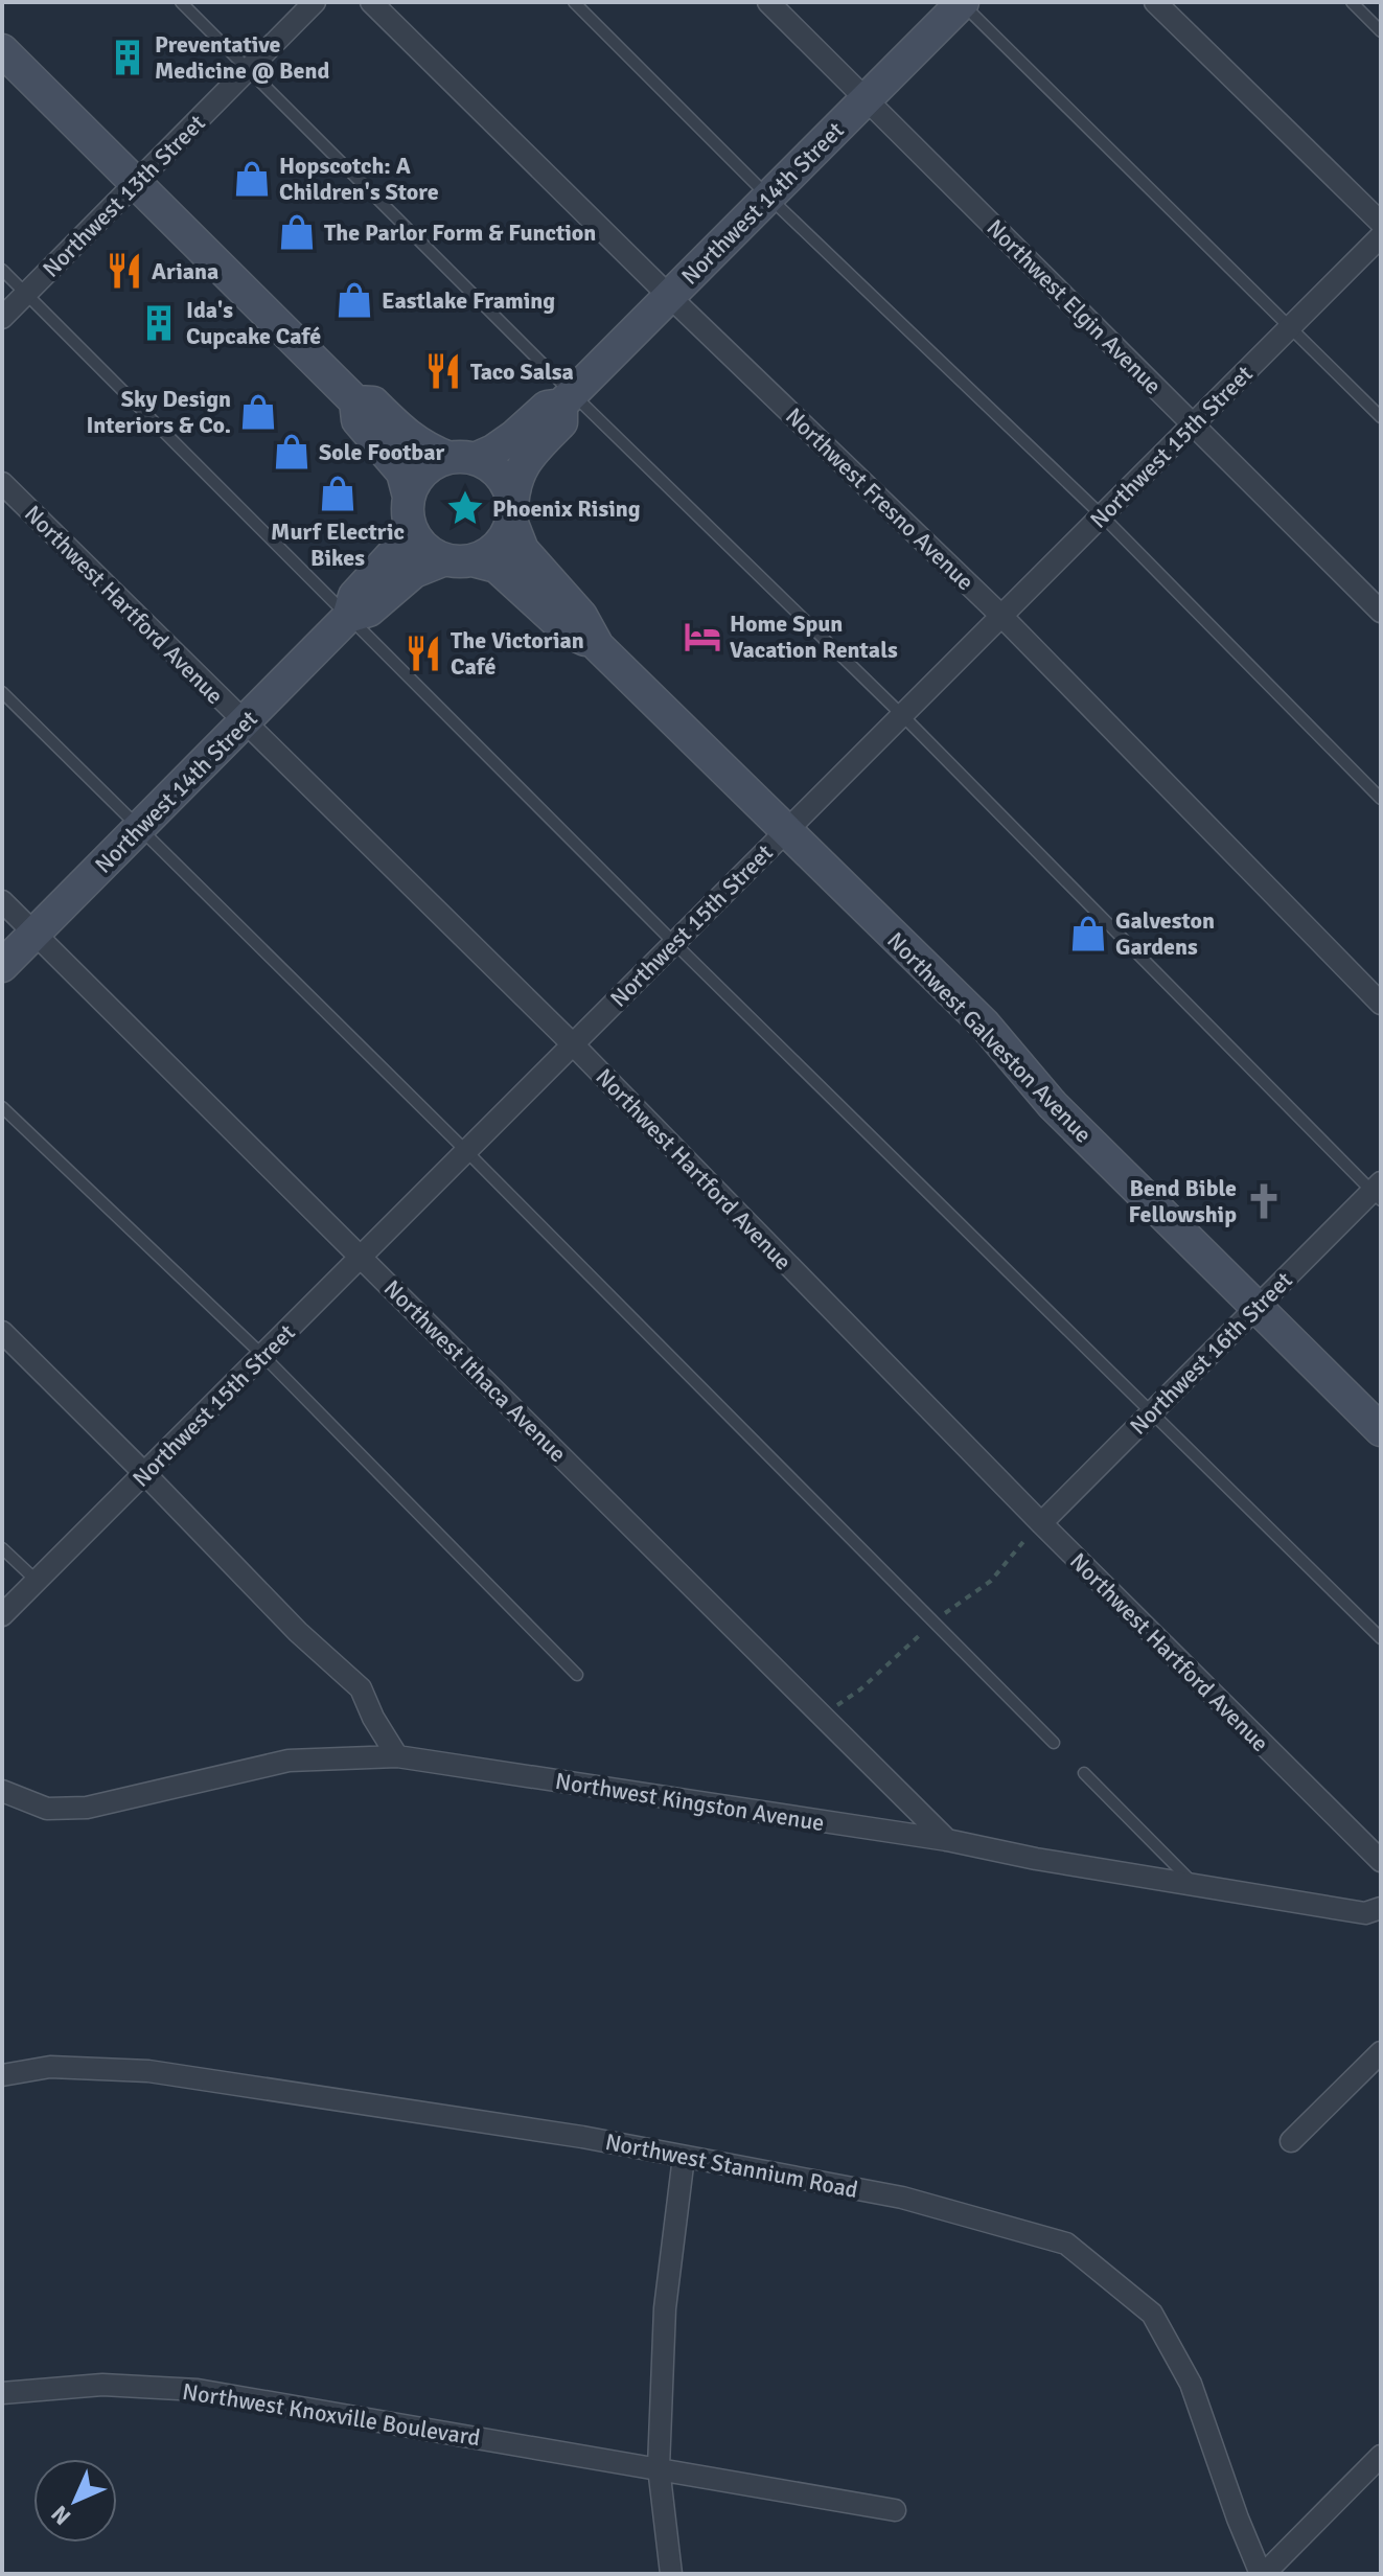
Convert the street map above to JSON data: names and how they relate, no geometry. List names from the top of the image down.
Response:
{
  "streets": {
    "street": [
      "Northwest 13th Street",
      "Northwest 14th Street",
      "Northwest Elgin Avenue",
      "Northwest 15th Street",
      "Northwest Fresno Avenue",
      "Northwest Hartford Avenue",
      "Northwest Galveston Avenue",
      "Northwest 16th Street",
      "Northwest Ithaca Avenue",
      "Northwest Kingston Avenue",
      "Northwest Stannium Road",
      "Northwest Knoxville Boulevard"
    ]
  },
  "crossings": [
    ["Northwest 14th Street", "Northwest Elgin Avenue"],
    ["Northwest 14th Street", "Northwest Fresno Avenue"],
    ["Northwest 14th Street", "Northwest Hartford Avenue"],
    ["Northwest 14th Street", "Northwest Galveston Avenue"],
    ["Northwest 14th Street", "Northwest Ithaca Avenue"],
    ["Northwest Elgin Avenue", "Northwest 15th Street"],
    ["Northwest 15th Street", "Northwest Fresno Avenue"],
    ["Northwest 15th Street", "Northwest Hartford Avenue"],
    ["Northwest 15th Street", "Northwest Galveston Avenue"],
    ["Northwest 15th Street", "Northwest Ithaca Avenue"],
    ["Northwest Hartford Avenue", "Northwest 16th Street"],
    ["Northwest Galveston Avenue", "Northwest 16th Street"],
    ["Northwest Ithaca Avenue", "Northwest Kingston Avenue"]
  ],
  "places": {
    "building": ["Preventative Medicine @ Bend", "Ida's Cupcake Café"],
    "shop": [
      "Hopscotch: A Children's Store",
      "The Parlor Form & Function",
      "Eastlake Framing",
      "Sky Design Interiors & Co.",
      "Sole Footbar",
      "Murf Electric Bikes",
      "Galveston Gardens"
    ],
    "restaurant": ["Ariana", "Taco Salsa", "The Victorian Café"],
    "place": ["Phoenix Rising"],
    "hotel": ["Home Spun Vacation Rentals"],
    "church": ["Bend Bible Fellowship"]
  },
  "north": "bottom left"
}
